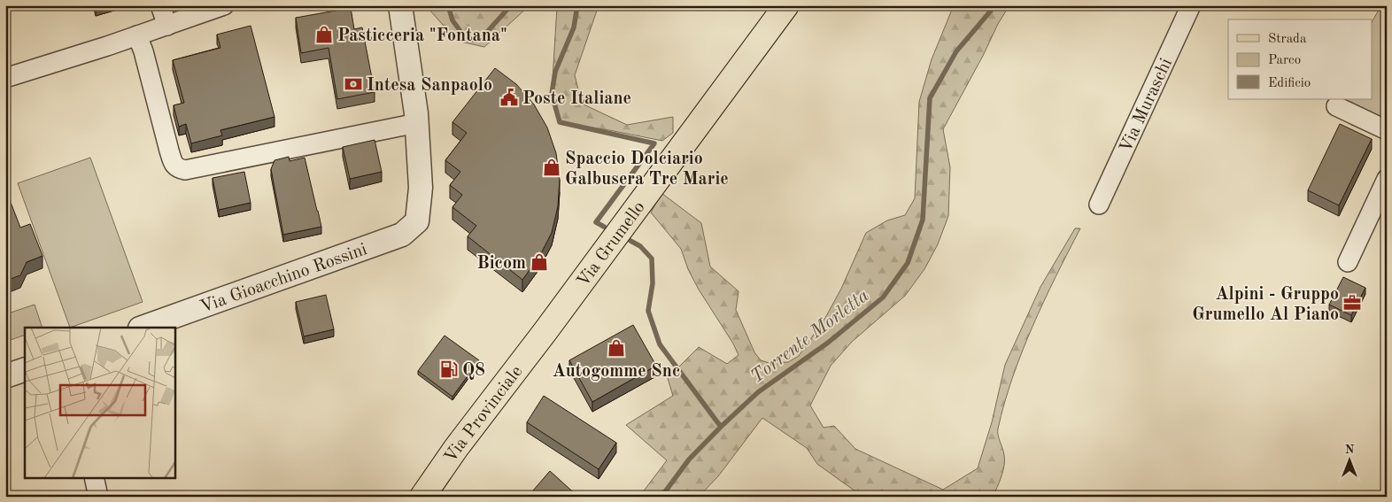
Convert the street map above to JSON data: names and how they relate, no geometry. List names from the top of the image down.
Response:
{
  "streets": {
    "main road": ["Via Grumello", "Via Provinciale"],
    "street": ["Via Muraschi", "Via Gioacchino Rossini"]
  },
  "crossings": [
    ["Via Grumello", "Via Provinciale"]
  ],
  "water": ["Torrente Morletta"],
  "places": {
    "shop": [
      "Pasticceria \"Fontana\"",
      "Spaccio Dolciario Galbusera Tre Marie",
      "Bicom",
      "Autogomme Snc"
    ],
    "bank": ["Intesa Sanpaolo"],
    "public building": ["Poste Italiane"],
    "office": ["Alpini - Gruppo Grumello Al Piano"],
    "fuel station": ["Q8"]
  },
  "legend": ["Strada", "Parco", "Edificio"],
  "north": "top"
}
